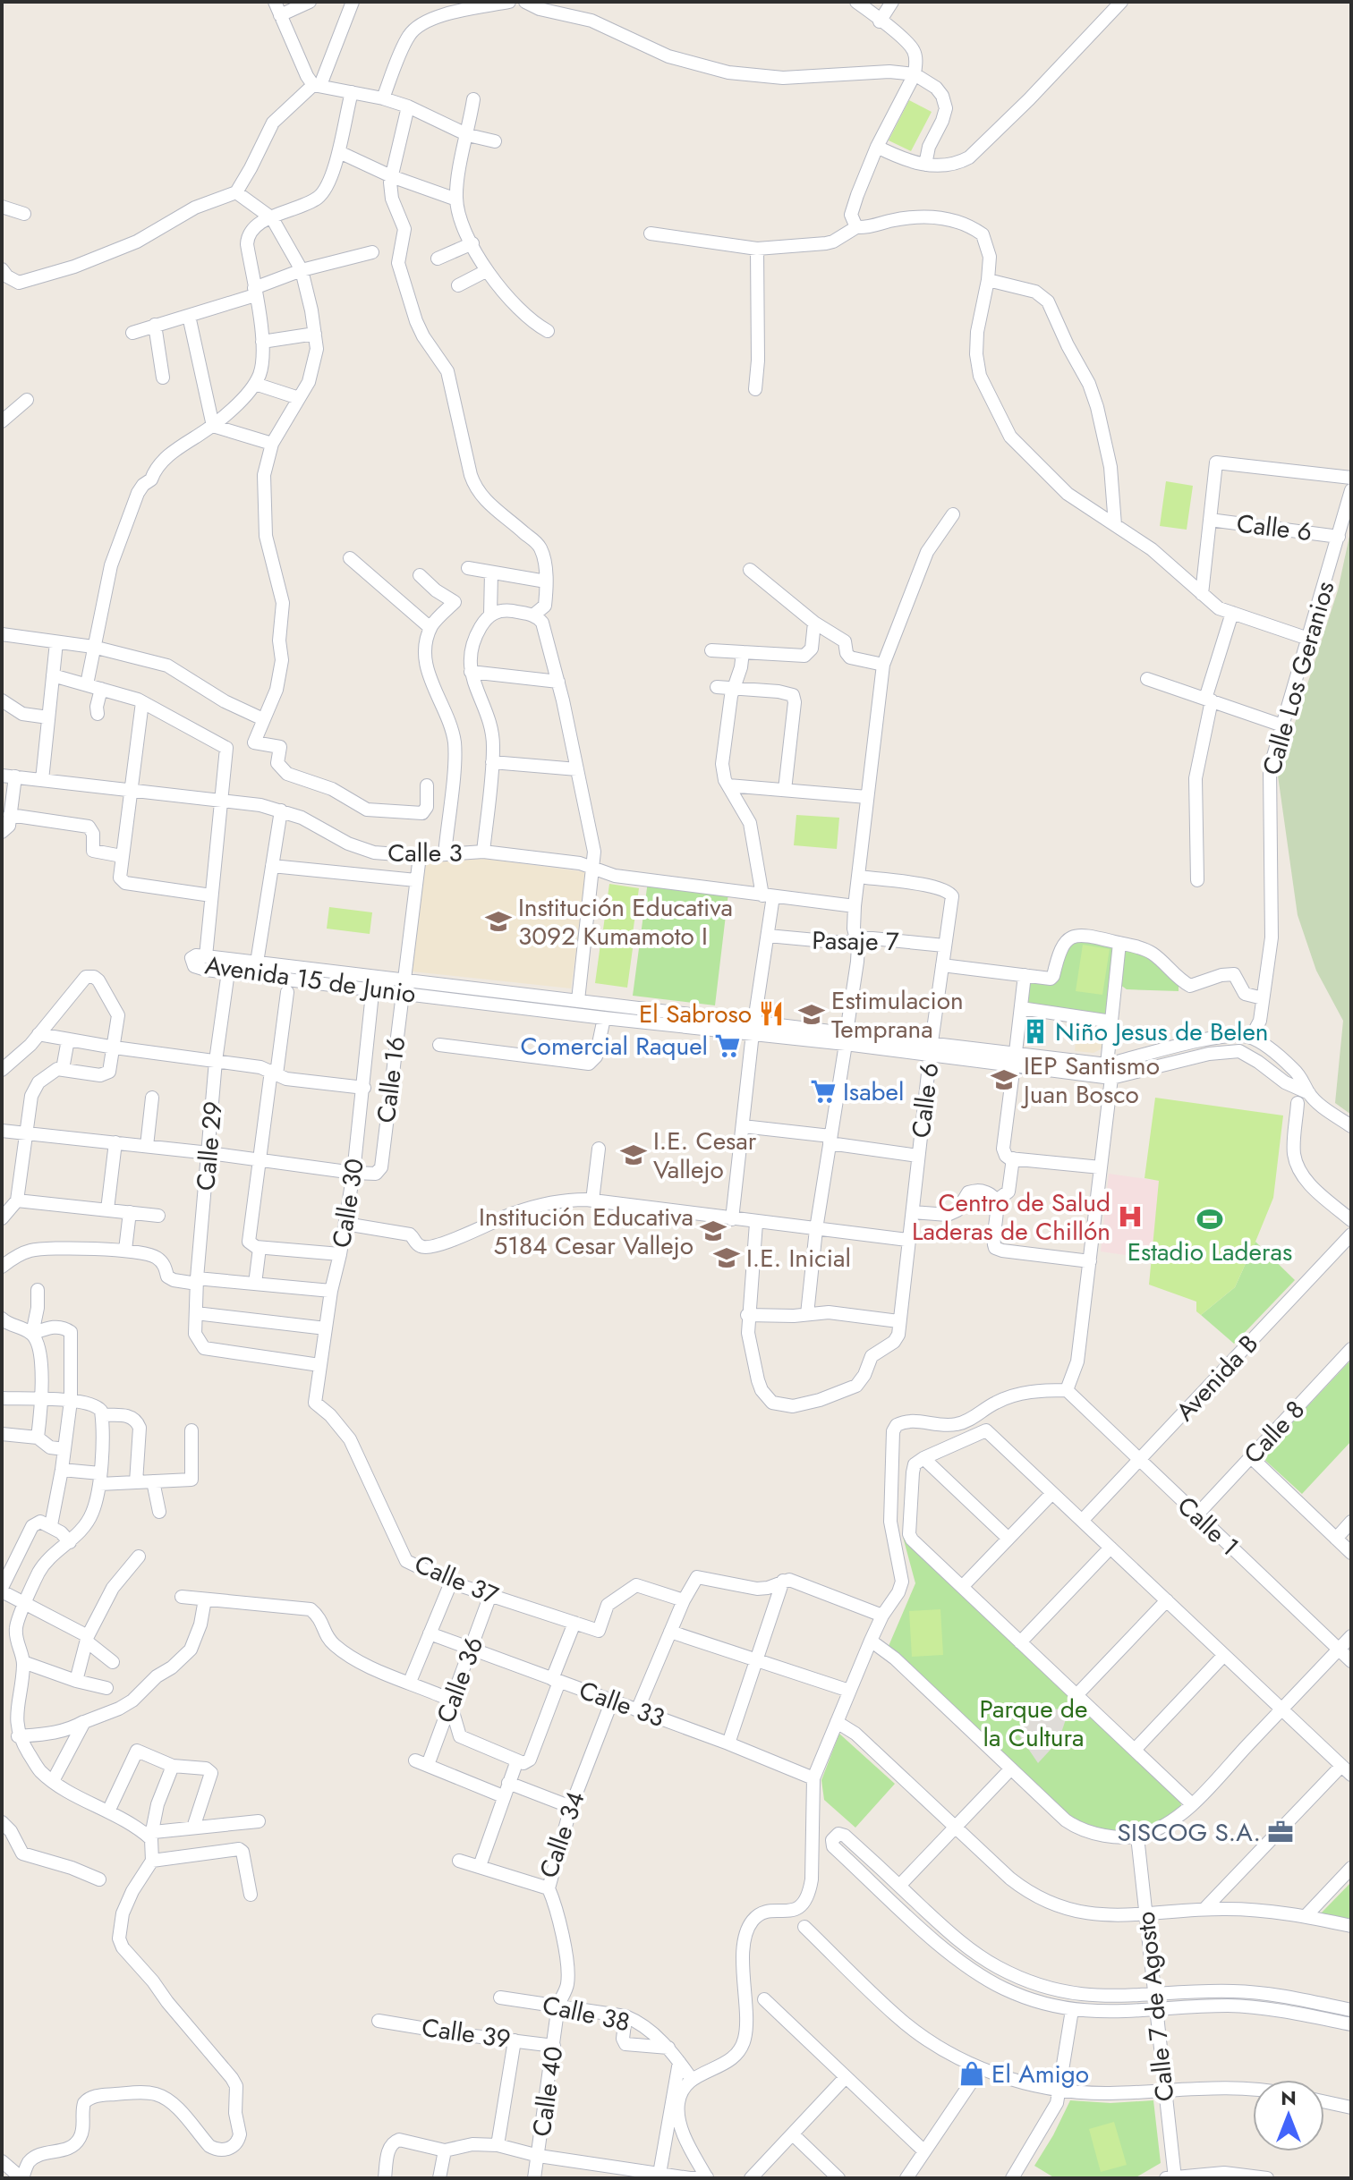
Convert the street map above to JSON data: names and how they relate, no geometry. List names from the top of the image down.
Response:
{
  "streets": {
    "street": [
      "Calle 6",
      "Calle Los Geranios",
      "Calle 3",
      "Pasaje 7",
      "Avenida 15 de Junio",
      "Calle 16",
      "Calle 29",
      "Calle 30",
      "Avenida B",
      "Calle 8",
      "Calle 1",
      "Calle 37",
      "Calle 36",
      "Calle 33",
      "Calle 34",
      "Calle 7 de Agosto",
      "Calle 38",
      "Calle 39",
      "Calle 40"
    ]
  },
  "crossings": [
    ["Calle 6", "Calle Los Geranios"],
    ["Calle 6", "Pasaje 7"],
    ["Calle 6", "Avenida 15 de Junio"],
    ["Calle Los Geranios", "Avenida 15 de Junio"],
    ["Calle 3", "Calle 16"],
    ["Avenida 15 de Junio", "Calle 16"],
    ["Avenida 15 de Junio", "Calle 29"],
    ["Calle 16", "Calle 30"],
    ["Calle 29", "Calle 30"],
    ["Calle 30", "Calle 37"],
    ["Avenida B", "Calle 1"],
    ["Calle 8", "Calle 1"],
    ["Calle 37", "Calle 36"],
    ["Calle 36", "Calle 33"],
    ["Calle 33", "Calle 34"],
    ["Calle 34", "Calle 40"],
    ["Calle 38", "Calle 40"],
    ["Calle 39", "Calle 40"]
  ],
  "parks": ["Parque de la Cultura"],
  "places": {
    "school or university": [
      "Institución Educativa 3092 Kumamoto I",
      "Estimulacion Temprana",
      "IEP Santismo Juan Bosco",
      "I.E. Cesar Vallejo",
      "Institución Educativa 5184 Cesar Vallejo",
      "I.E. Inicial"
    ],
    "restaurant": ["El Sabroso"],
    "building": ["Niño Jesus de Belen"],
    "supermarket": ["Comercial Raquel", "Isabel"],
    "hospital": ["Centro de Salud Laderas de Chillón"],
    "sports": ["Estadio Laderas"],
    "office": ["SISCOG S.A."],
    "shop": ["El Amigo"]
  },
  "north": "top"
}
